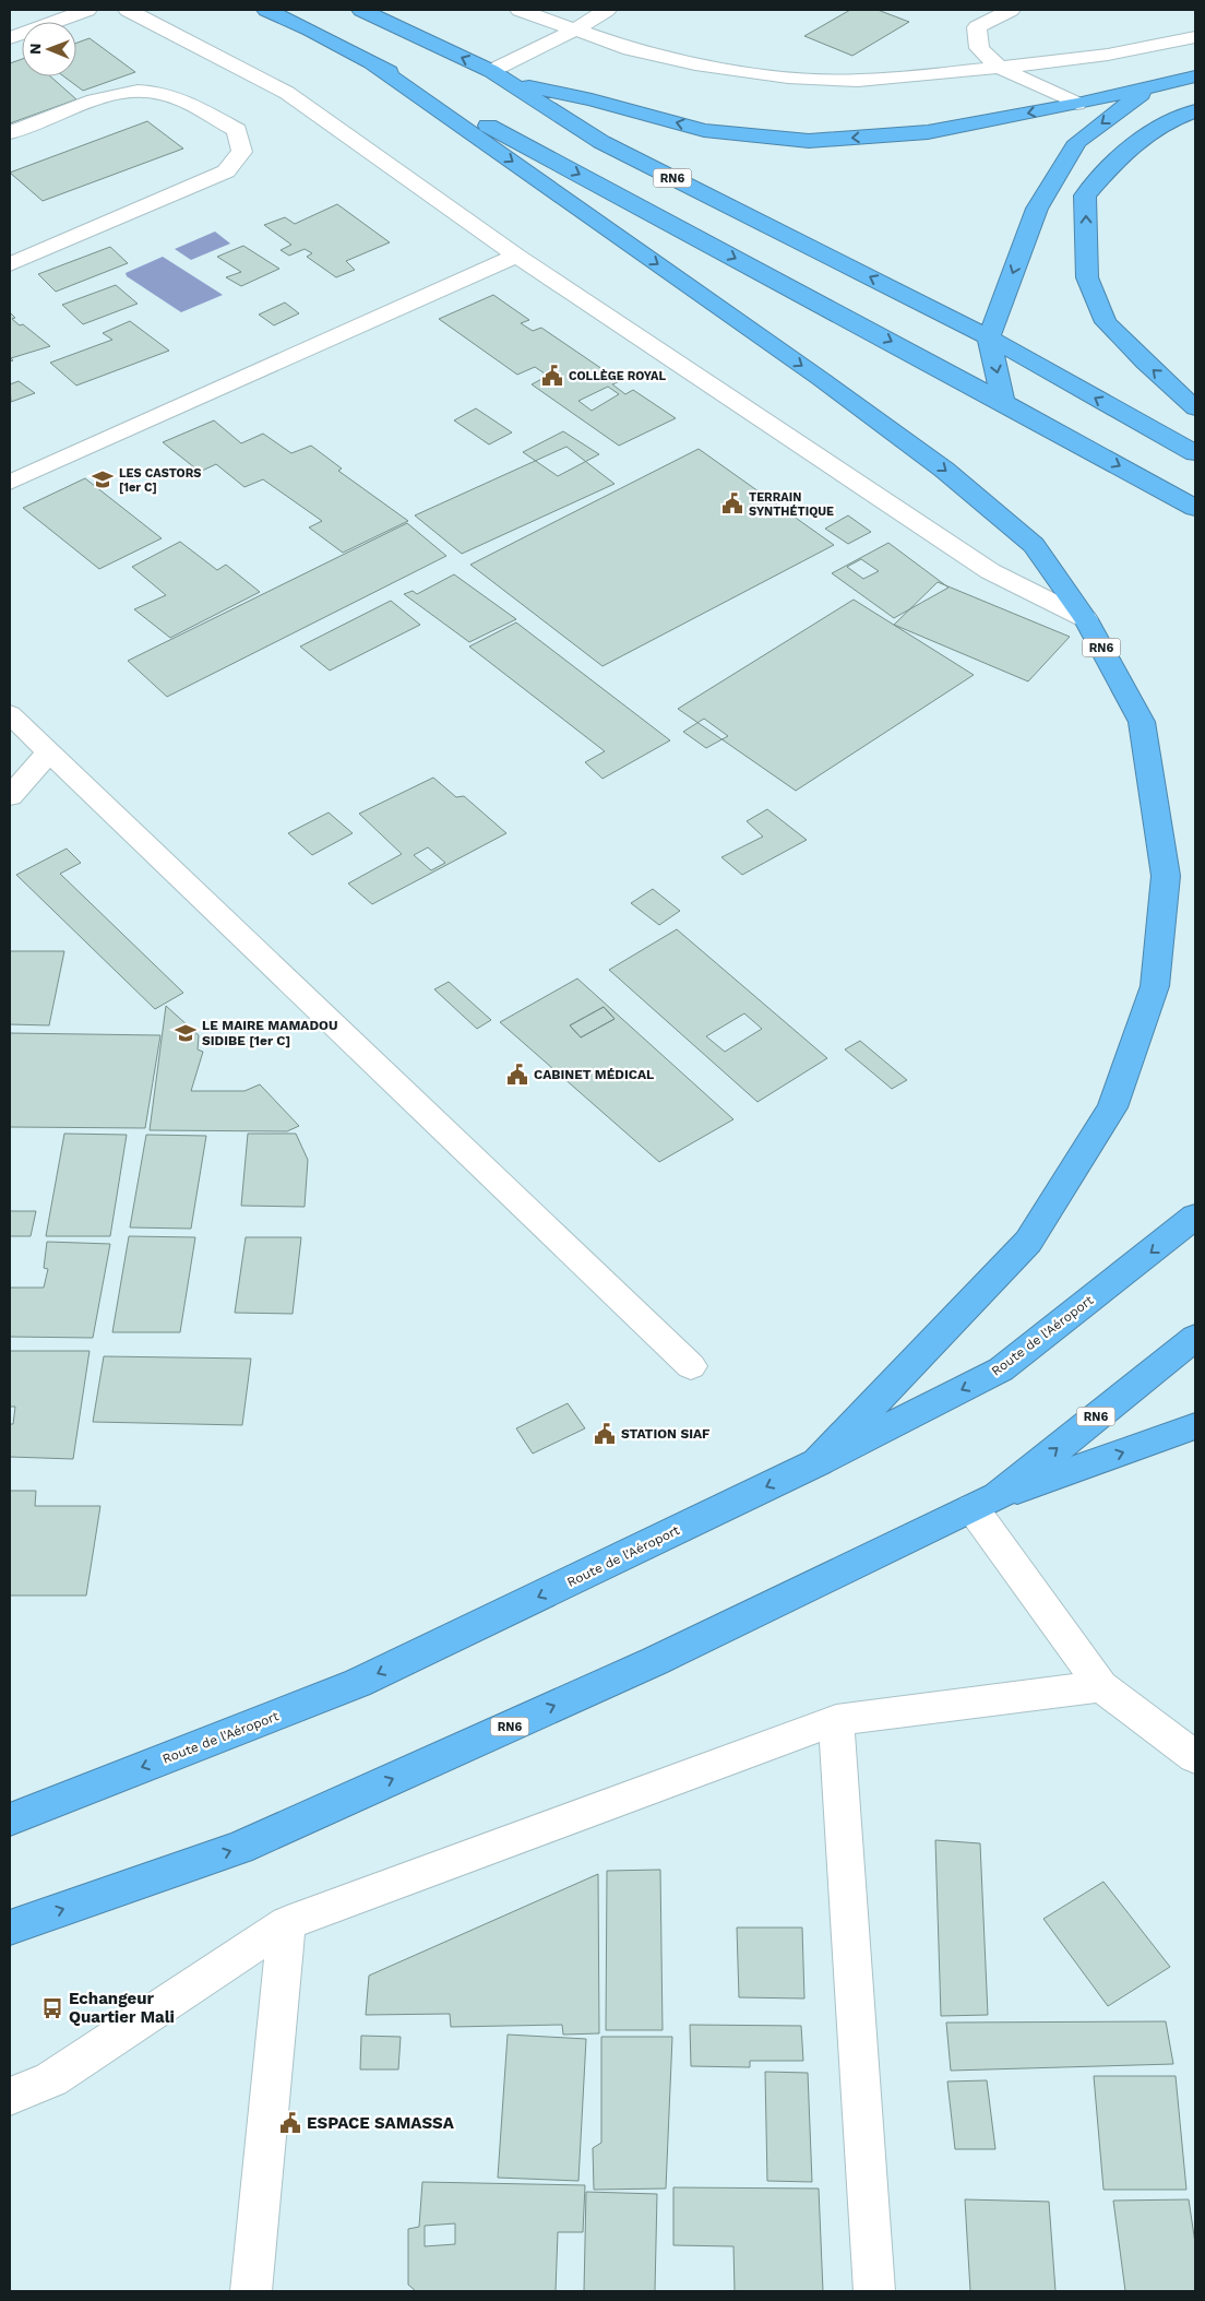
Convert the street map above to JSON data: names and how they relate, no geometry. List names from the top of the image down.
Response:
{
  "streets": {
    "highway": ["RN6", "Route de l'Aéroport"]
  },
  "crossings": [
    ["RN6", "Route de l'Aéroport"]
  ],
  "places": {
    "public building": [
      "COLLÈGE ROYAL",
      "TERRAIN SYNTHÉTIQUE",
      "CABINET MÉDICAL",
      "STATION SIAF",
      "ESPACE SAMASSA"
    ],
    "school or university": ["LES CASTORS [1er C]", "LE MAIRE MAMADOU SIDIBE [1er C]"],
    "bus stop": ["Echangeur Quartier Mali"]
  },
  "north": "left"
}
